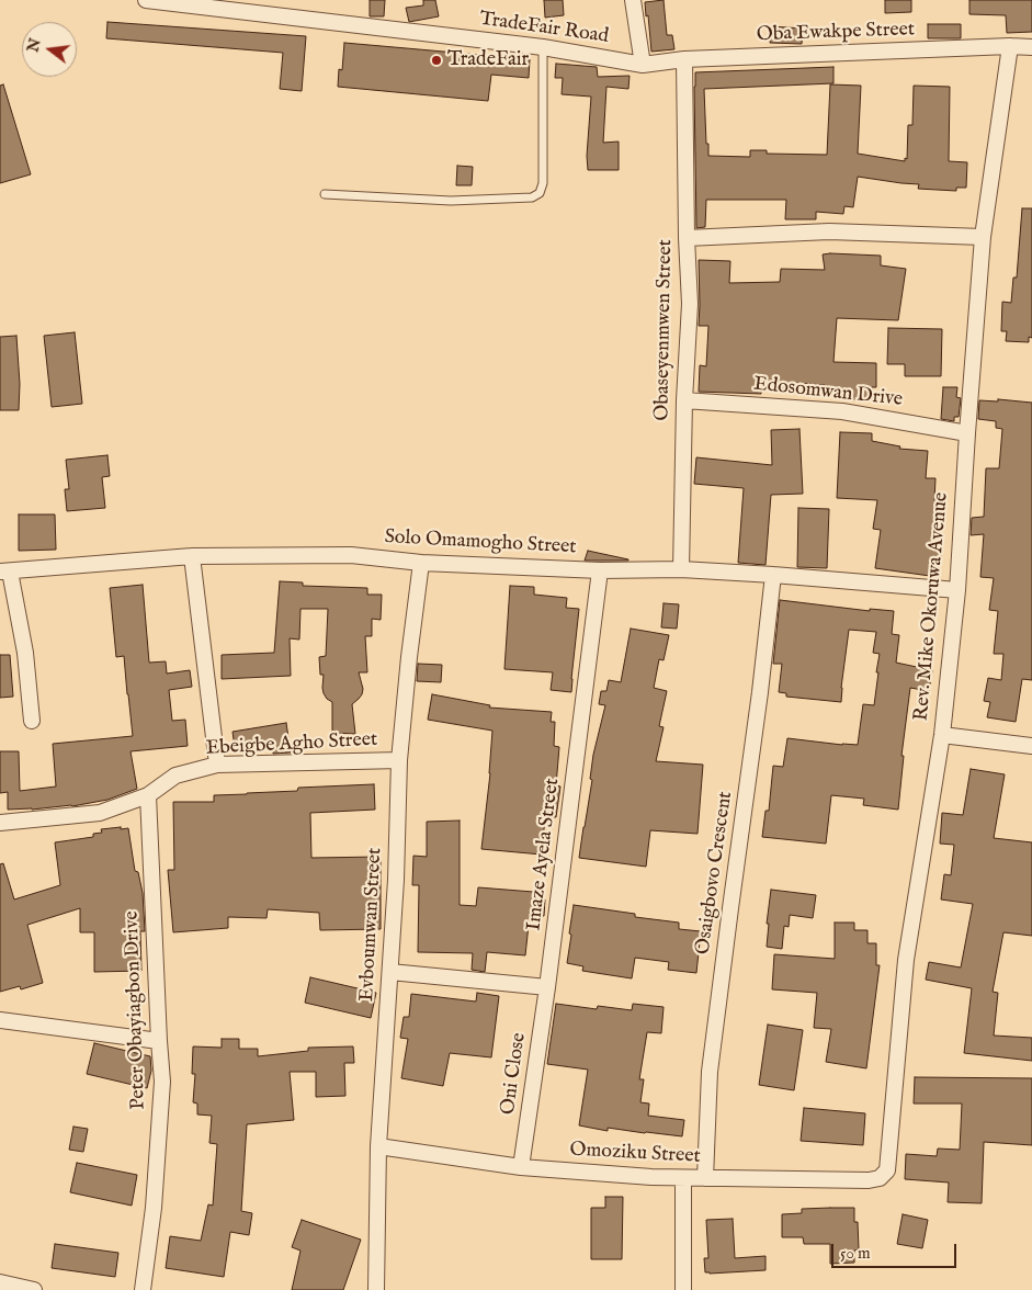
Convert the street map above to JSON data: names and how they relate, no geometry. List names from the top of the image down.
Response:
{
  "streets": {
    "street": [
      "TradeFair Road",
      "Oba Ewakpe Street",
      "Obaseyenmwen Street",
      "Edosomwan Drive",
      "Solo Omamogho Street",
      "Rev. Mike Okoruwa Avenue",
      "Ebeigbe Agho Street",
      "Imaze Ayela Street",
      "Osaigbovo Crescent",
      "Evboumwan Street",
      "Peter Obayiagbon Drive",
      "Oni Close",
      "Omoziku Street"
    ]
  },
  "crossings": [
    ["TradeFair Road", "Oba Ewakpe Street"],
    ["Oba Ewakpe Street", "Obaseyenmwen Street"],
    ["Oba Ewakpe Street", "Rev. Mike Okoruwa Avenue"],
    ["Obaseyenmwen Street", "Edosomwan Drive"],
    ["Obaseyenmwen Street", "Solo Omamogho Street"],
    ["Edosomwan Drive", "Rev. Mike Okoruwa Avenue"],
    ["Solo Omamogho Street", "Rev. Mike Okoruwa Avenue"],
    ["Solo Omamogho Street", "Imaze Ayela Street"],
    ["Solo Omamogho Street", "Osaigbovo Crescent"],
    ["Solo Omamogho Street", "Evboumwan Street"],
    ["Rev. Mike Okoruwa Avenue", "Omoziku Street"],
    ["Ebeigbe Agho Street", "Evboumwan Street"],
    ["Ebeigbe Agho Street", "Peter Obayiagbon Drive"],
    ["Imaze Ayela Street", "Oni Close"],
    ["Osaigbovo Crescent", "Omoziku Street"],
    ["Evboumwan Street", "Omoziku Street"],
    ["Oni Close", "Omoziku Street"]
  ],
  "places": ["TradeFair"],
  "scale_bar": "50 m",
  "north": "left"
}
